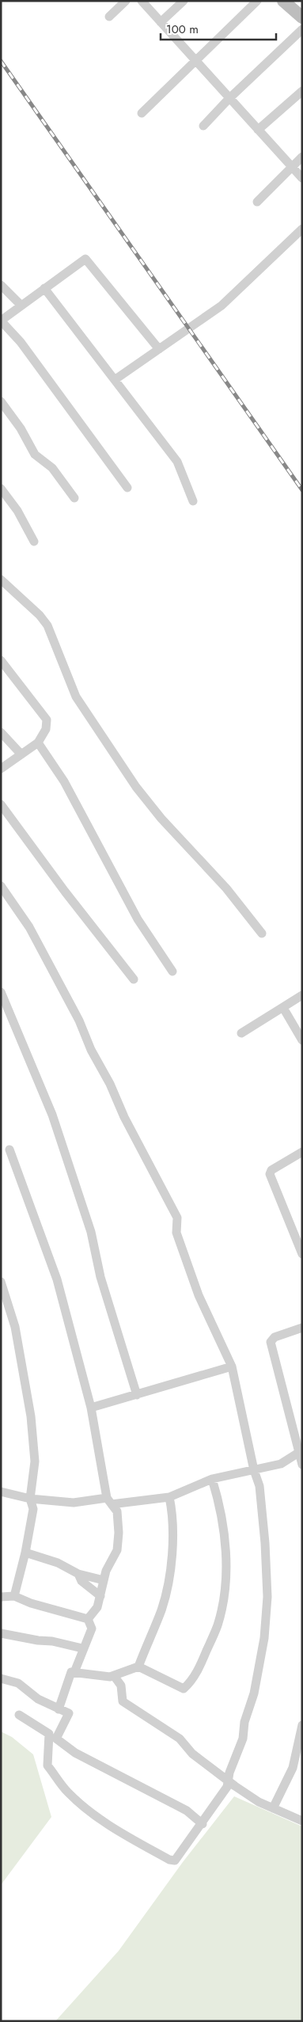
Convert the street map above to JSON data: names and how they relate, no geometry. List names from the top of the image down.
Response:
{
  "scale_bar": "100 m"
}
